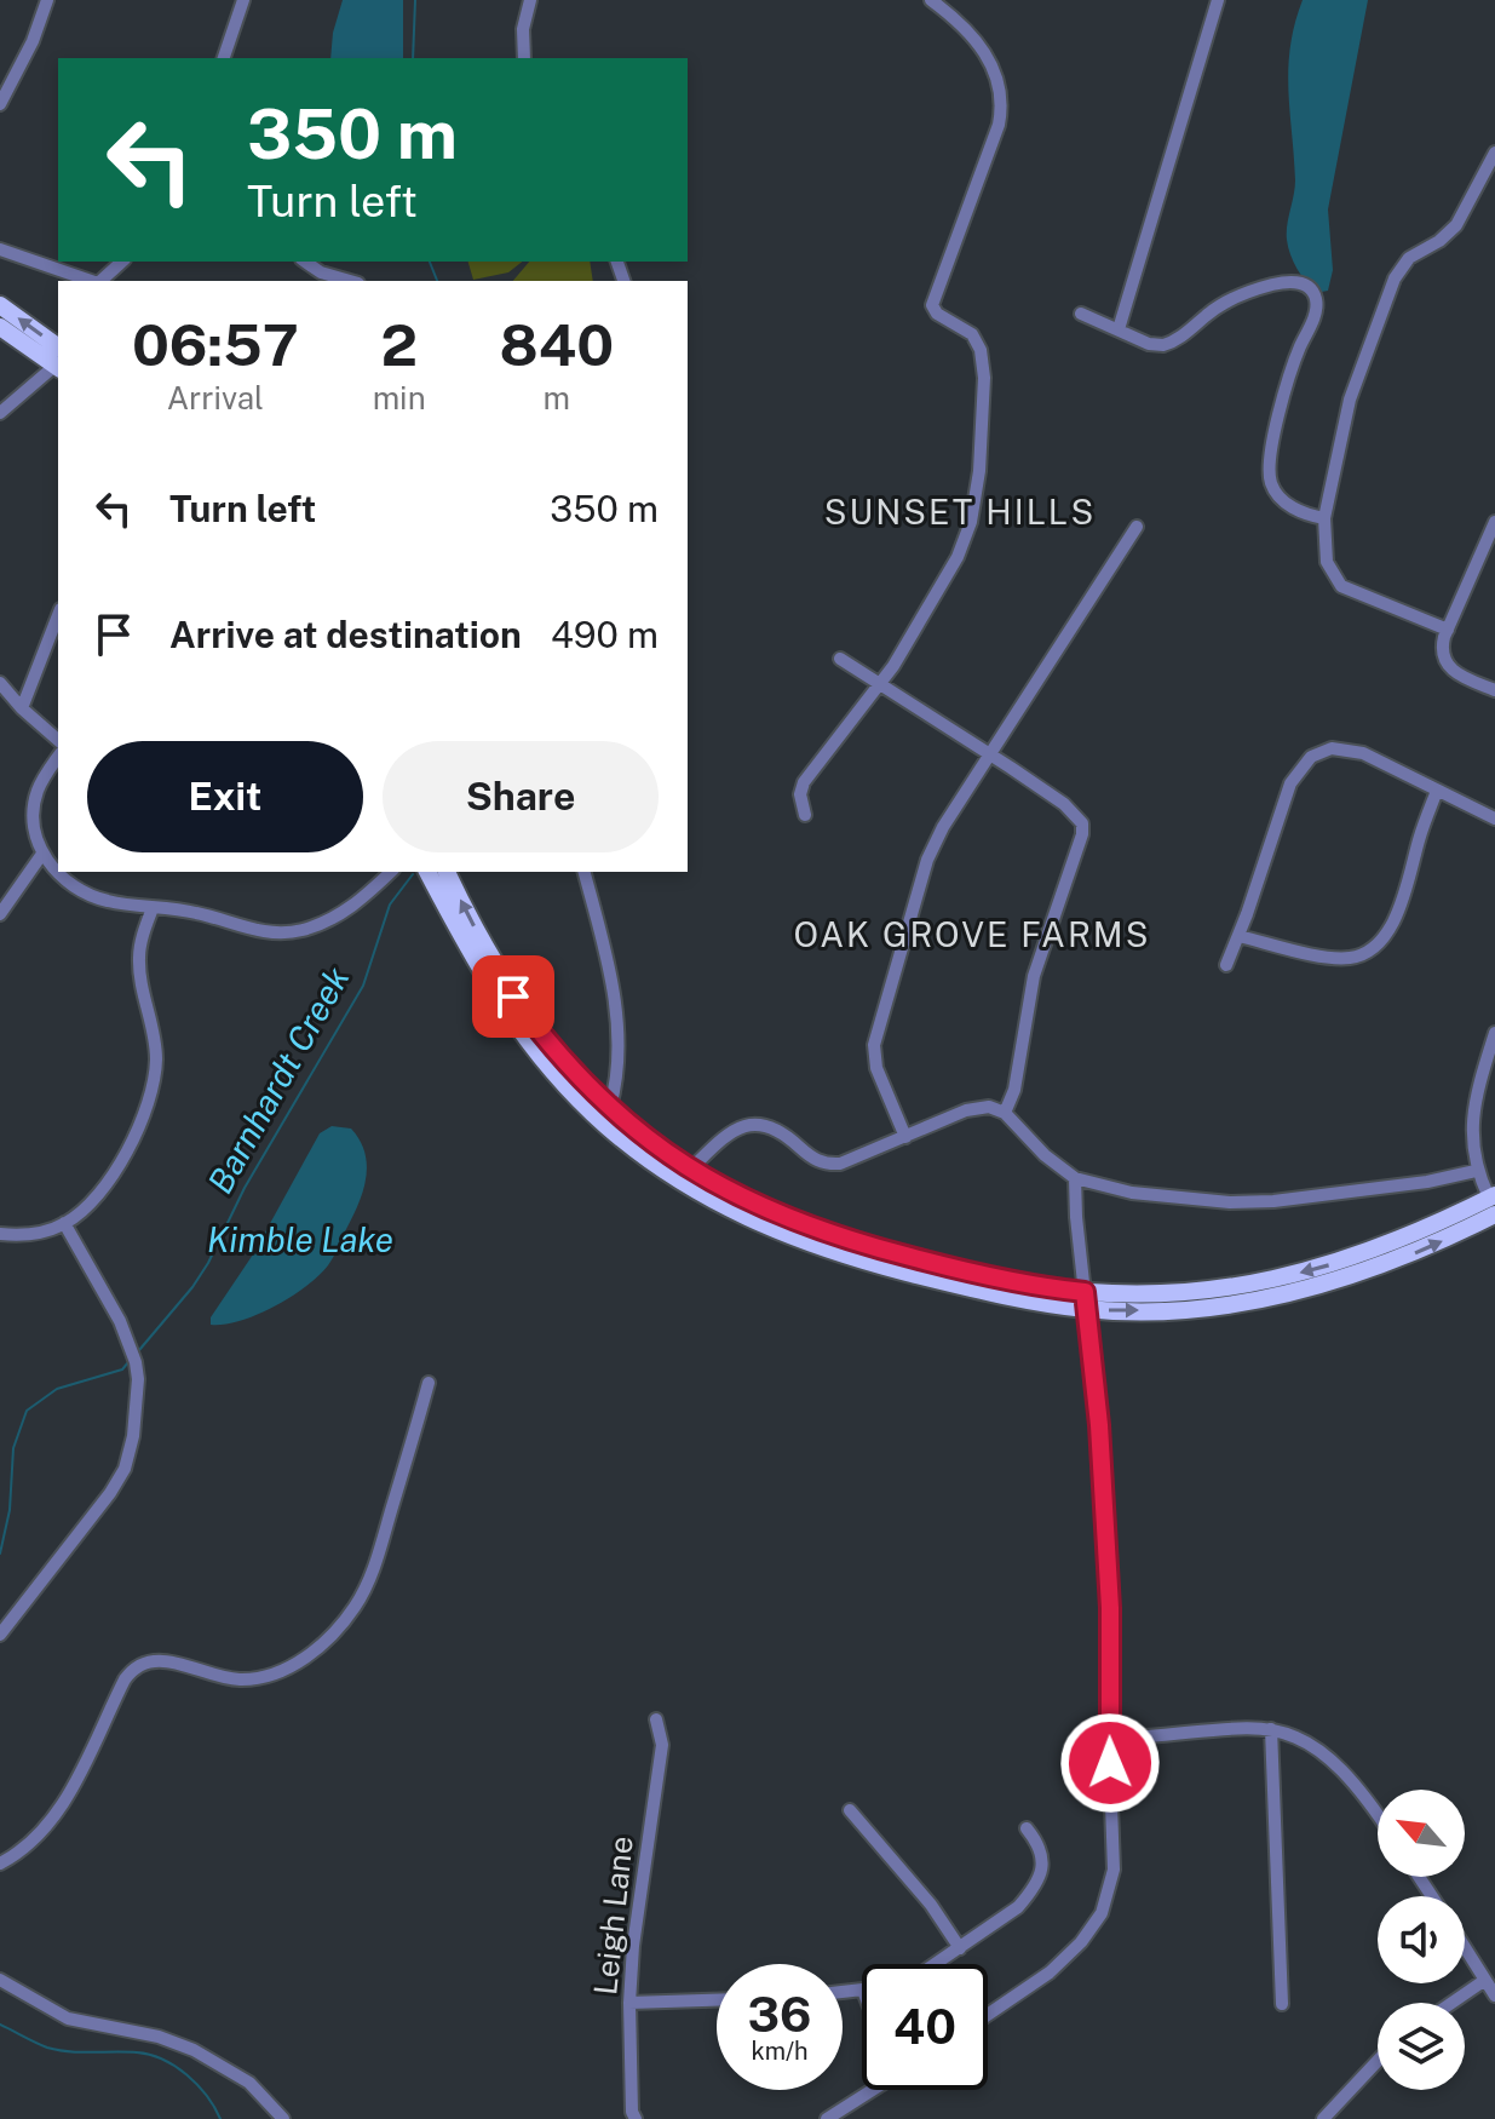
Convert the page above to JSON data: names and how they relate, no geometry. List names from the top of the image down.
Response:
{
  "streets": {
    "street": ["Leigh Lane"]
  },
  "districts": ["SUNSET HILLS", "OAK GROVE FARMS"],
  "water": ["Barnhardt Creek", "Kimble Lake"],
  "north": "top left",
  "page": {
    "turn": ["350 m", "Turn left"],
    "eta": [
      "06:57",
      "Arrival",
      "2",
      "min",
      "840",
      "m"
    ],
    "list": [
      {
        "name": "Turn left",
        "value": "350 m"
      },
      {
        "name": "Arrive at destination",
        "value": "490 m"
      }
    ],
    "buttons": ["Exit", "Share"],
    "speed": "36 km/h",
    "limit": "40"
  }
}
